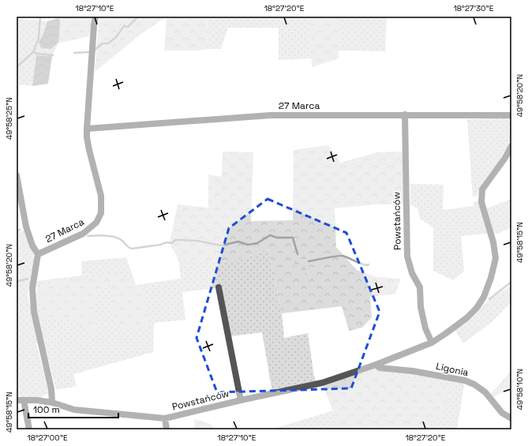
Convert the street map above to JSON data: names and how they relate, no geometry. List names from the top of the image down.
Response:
{
  "streets": {
    "street": ["27 Marca", "Powstańców", "Ligonia"]
  },
  "crossings": [
    ["27 Marca", "Powstańców"],
    ["Powstańców", "Ligonia"]
  ],
  "scale_bar": "100 m",
  "coordinates": [
    "18°27'10\"E",
    "18°27'20\"E",
    "18°27'30\"E",
    "49°58'20\"N",
    "49°58'25\"N",
    "49°58'15\"N",
    "49°58'10\"N",
    "18°27'00\"E"
  ]
}
